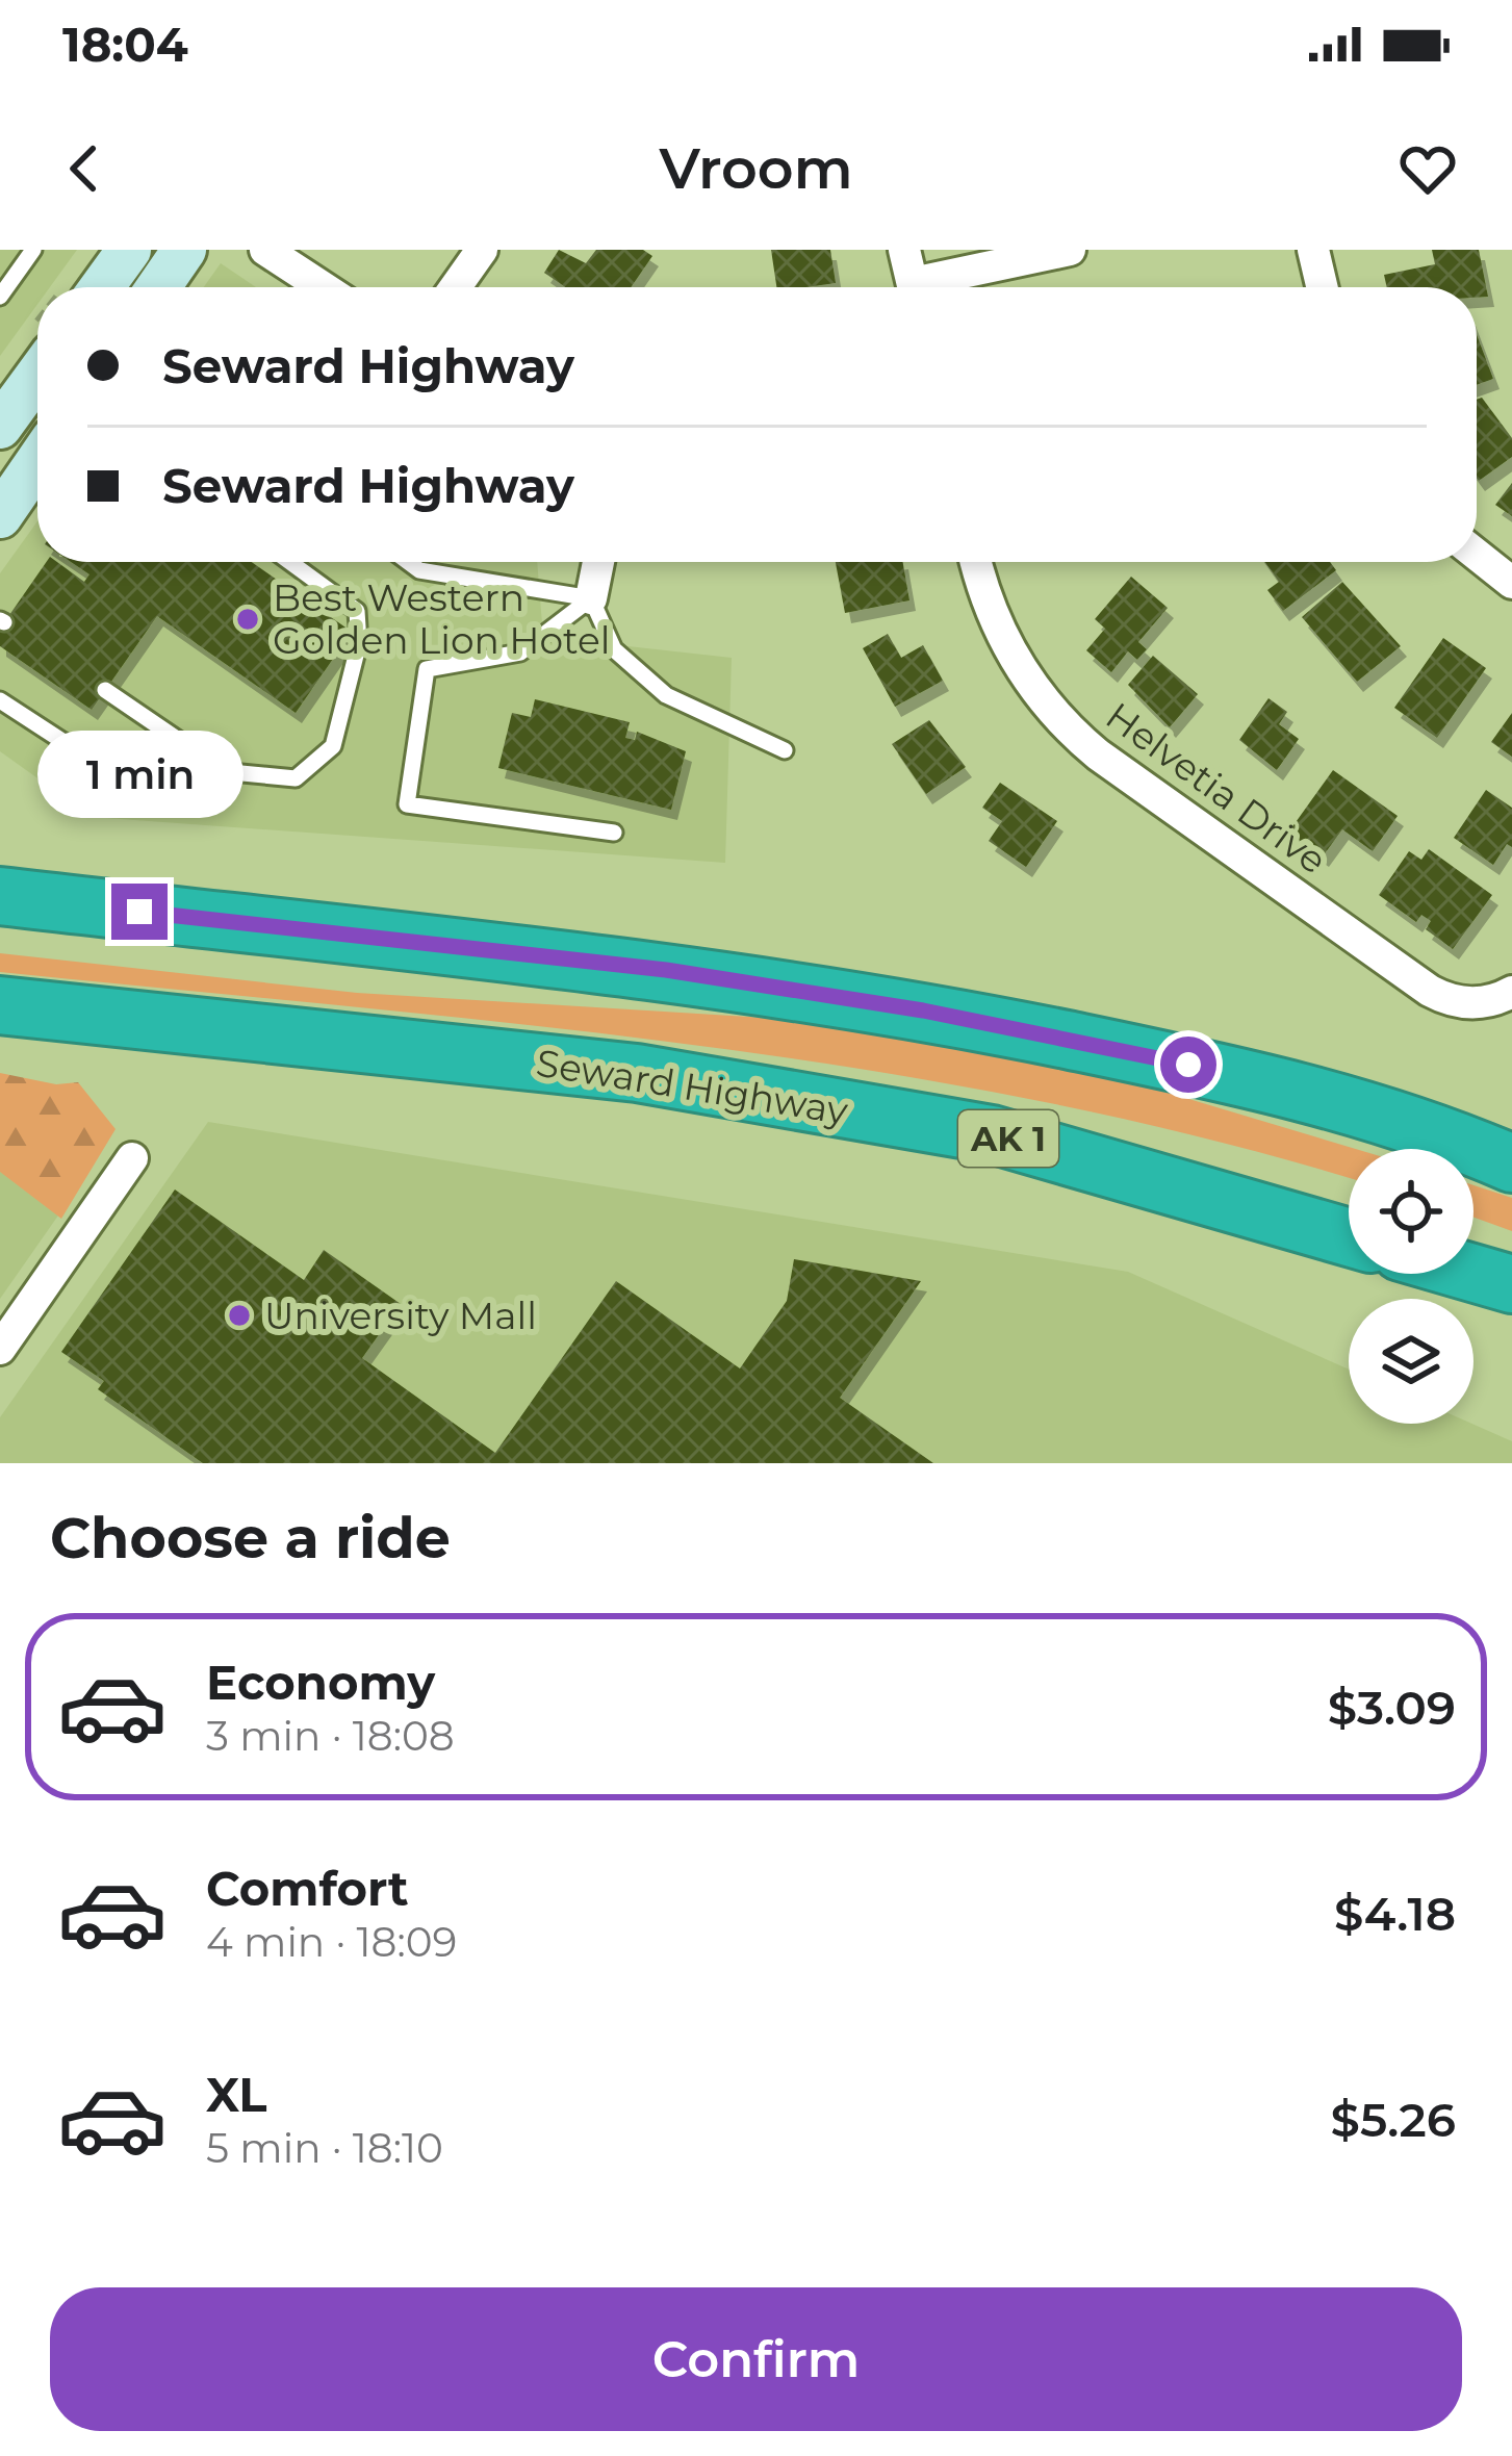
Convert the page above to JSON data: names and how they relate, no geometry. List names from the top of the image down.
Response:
{
  "streets": {
    "highway": ["Seward Highway", "AK 1"],
    "street": ["Helvetia Drive"]
  },
  "places": ["Best Western Golden Lion Hotel", "University Mall"],
  "page": {
    "status": "18:04",
    "header": "Vroom",
    "banner": ["Seward Highway", "Seward Highway"],
    "bubble": "1 min",
    "heading": "Choose a ride",
    "list": [
      {
        "name": "Economy",
        "note": "3 min · 18:08",
        "value": "$3.09"
      },
      {
        "name": "Comfort",
        "note": "4 min · 18:09",
        "value": "$4.18"
      },
      {
        "name": "XL",
        "note": "5 min · 18:10",
        "value": "$5.26"
      }
    ],
    "buttons": "Confirm"
  }
}
